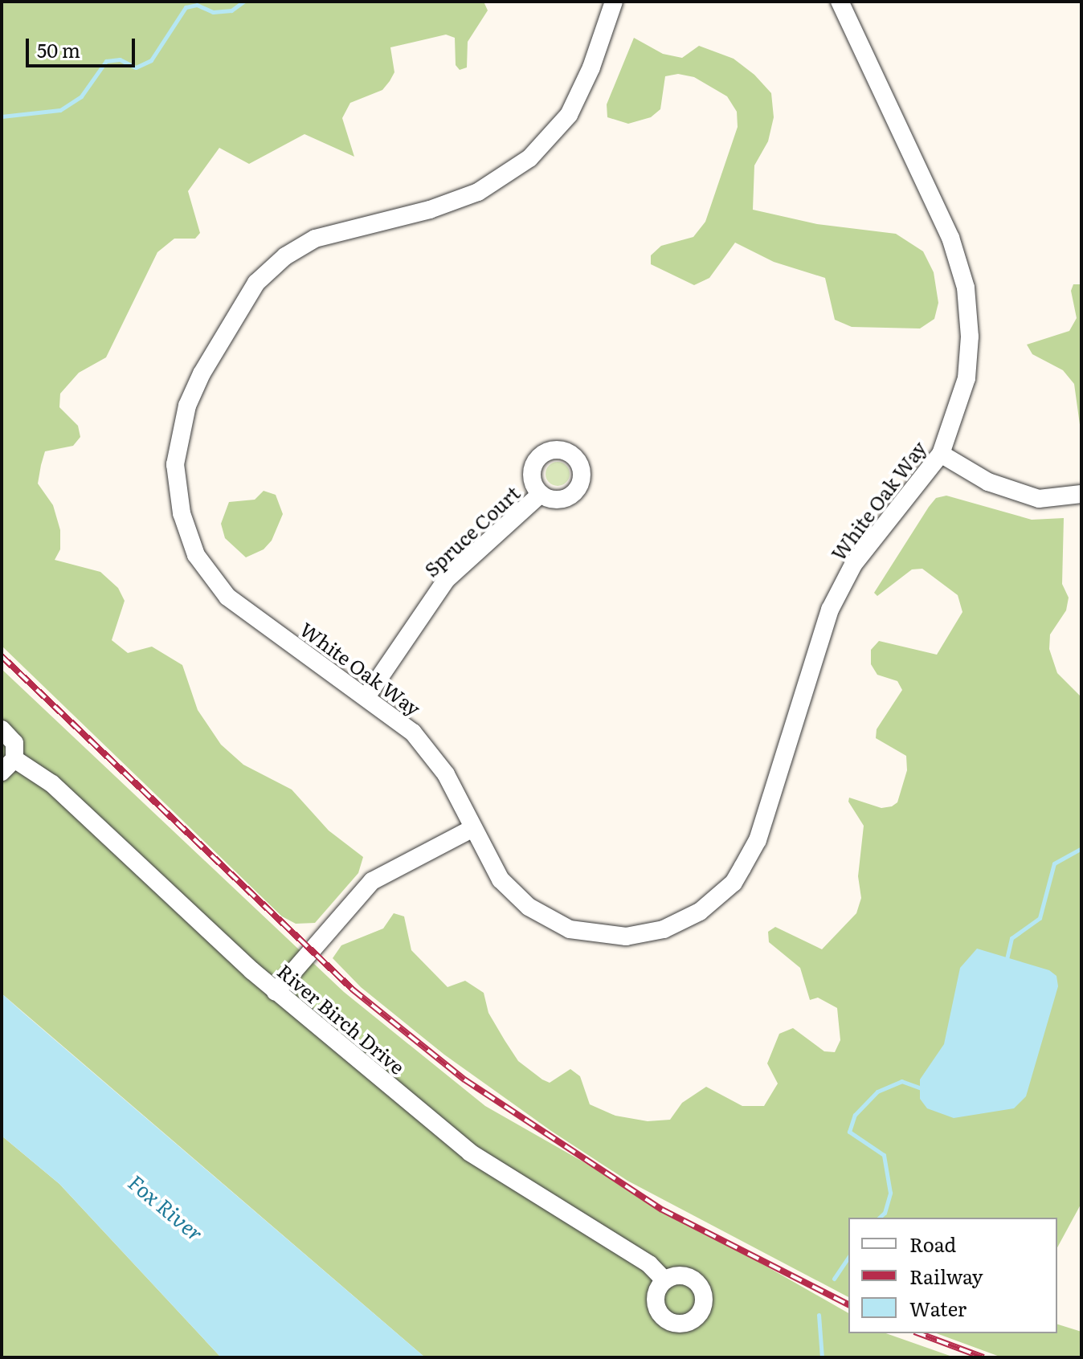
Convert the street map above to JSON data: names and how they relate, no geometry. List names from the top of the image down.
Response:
{
  "streets": {
    "street": ["White Oak Way", "Spruce Court", "River Birch Drive"]
  },
  "crossings": [
    ["White Oak Way", "Spruce Court"]
  ],
  "water": ["Fox River"],
  "legend": ["Road", "Railway", "Water"],
  "scale_bar": "50 m"
}
